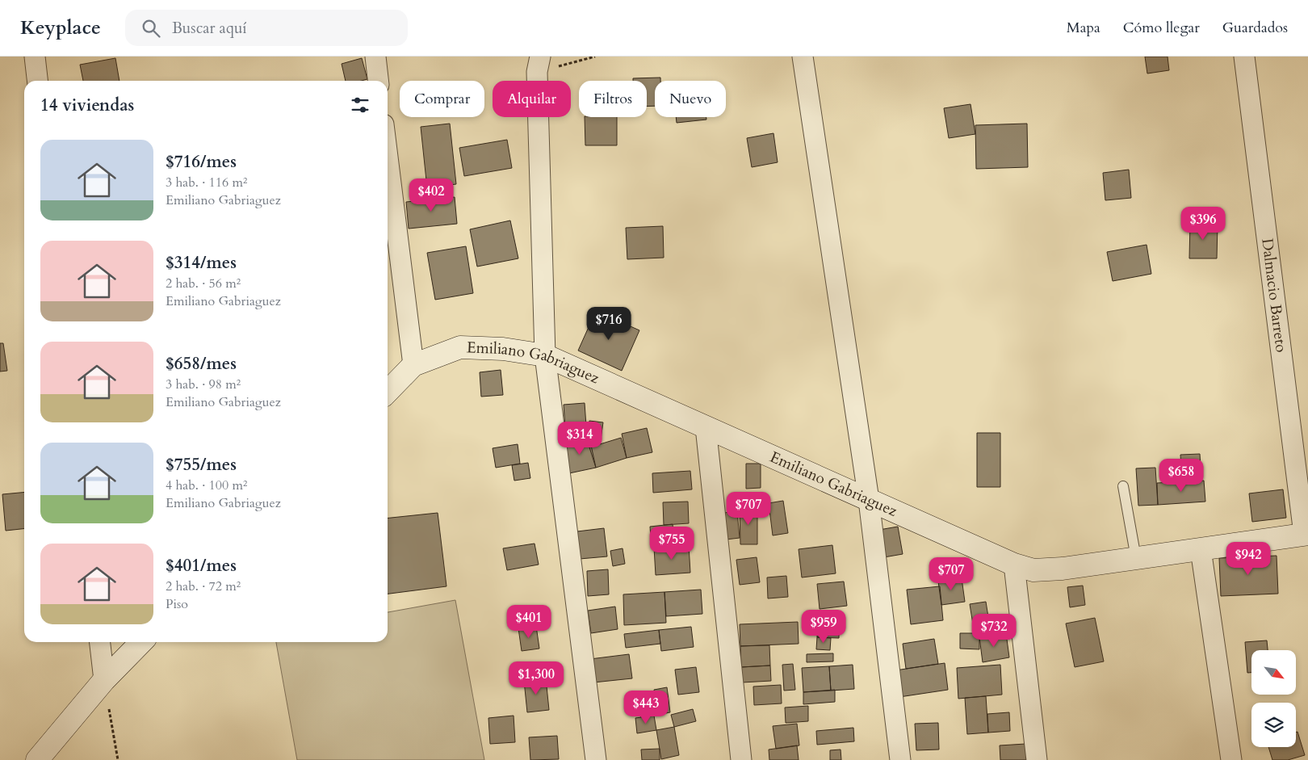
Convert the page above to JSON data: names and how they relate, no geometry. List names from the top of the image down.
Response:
{
  "streets": {
    "main road": ["Emiliano Gabriaguez"],
    "street": ["Dalmacio Barreto"]
  },
  "crossings": [
    ["Dalmacio Barreto", "Emiliano Gabriaguez"]
  ],
  "north": "bottom right",
  "page": {
    "header": "Keyplace",
    "search": "Buscar aquí",
    "nav": ["Mapa", "Cómo llegar", "Guardados"],
    "chip": [
      "Comprar",
      "Alquilar",
      "Filtros",
      "Nuevo"
    ],
    "heading": "14 viviendas",
    "list": [
      {
        "name": "$716/mes",
        "note": "3 hab. · 116 m² · Emiliano Gabriaguez"
      },
      {
        "name": "$314/mes",
        "note": "2 hab. · 56 m² · Emiliano Gabriaguez"
      },
      {
        "name": "$658/mes",
        "note": "3 hab. · 98 m² · Emiliano Gabriaguez"
      },
      {
        "name": "$755/mes",
        "note": "4 hab. · 100 m² · Emiliano Gabriaguez"
      },
      {
        "name": "$401/mes",
        "note": "2 hab. · 72 m² · Piso"
      }
    ],
    "price": [
      "$402",
      "$396",
      "$716",
      "$314",
      "$658",
      "$707",
      "$755",
      "$942",
      "$707",
      "$401",
      "$959",
      "$732",
      "$1,300",
      "$443"
    ]
  }
}
